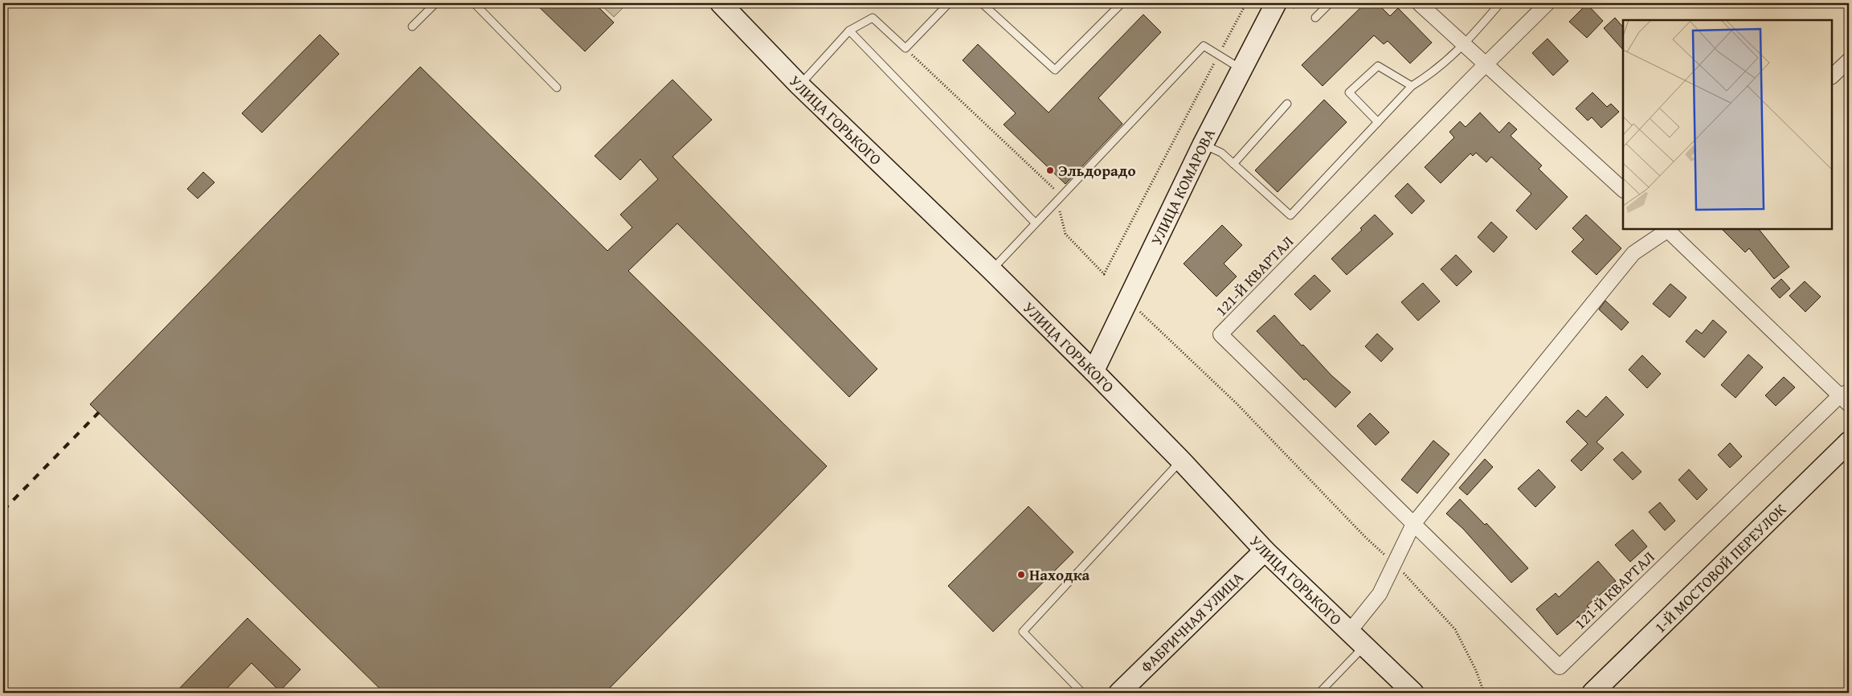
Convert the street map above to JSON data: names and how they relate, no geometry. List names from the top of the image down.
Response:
{
  "streets": {
    "street": [
      "УЛИЦА ГОРЬКОГО",
      "УЛИЦА КОМАРОВА",
      "121-Й КВАРТАЛ",
      "1-Й МОСТОВОЙ ПЕРЕУЛОК",
      "ФАБРИЧНАЯ УЛИЦА"
    ]
  },
  "crossings": [
    ["УЛИЦА ГОРЬКОГО", "УЛИЦА КОМАРОВА"],
    ["УЛИЦА ГОРЬКОГО", "ФАБРИЧНАЯ УЛИЦА"]
  ],
  "places": ["Эльдорадо", "Находка"]
}
